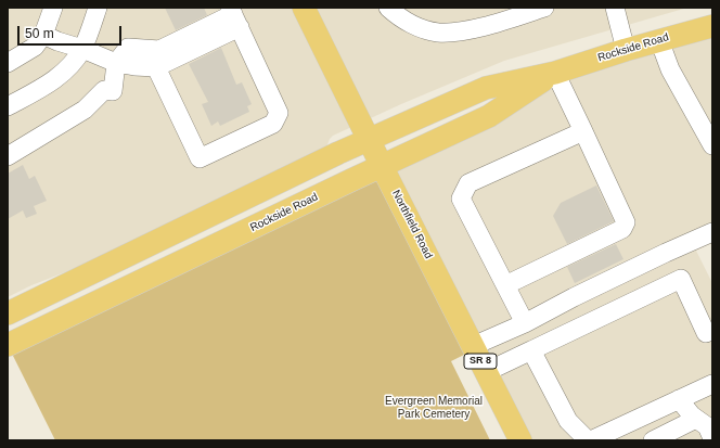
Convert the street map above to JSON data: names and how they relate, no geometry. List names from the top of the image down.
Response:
{
  "streets": {
    "main road": ["Rockside Road", "Northfield Road", "SR 8"]
  },
  "crossings": [
    ["Rockside Road", "Northfield Road"]
  ],
  "parks": ["Evergreen Memorial Park Cemetery"],
  "scale_bar": "50 m"
}
